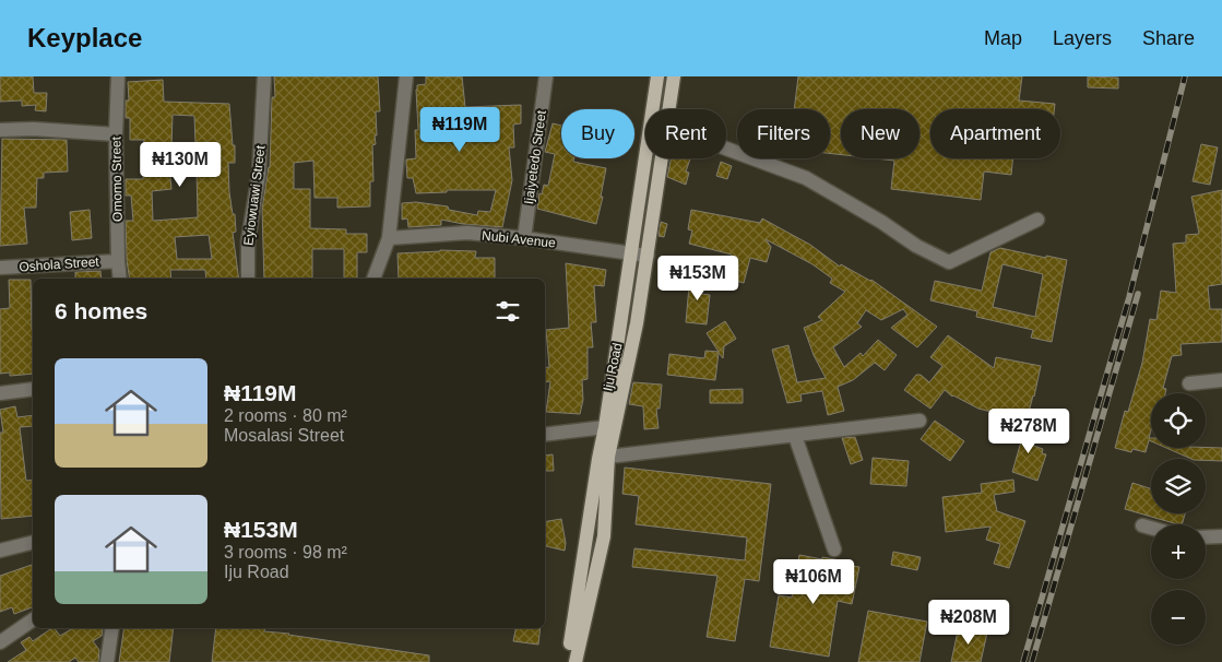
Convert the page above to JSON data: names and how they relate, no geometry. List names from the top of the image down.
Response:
{
  "streets": {
    "main road": ["Iju Road"],
    "street": [
      "Ijaiyetedo Street",
      "Omomo Street",
      "Eyiowuawi Street",
      "Nubi Avenue",
      "Oshola Street"
    ]
  },
  "crossings": [
    ["Ijaiyetedo Street", "Nubi Avenue"],
    ["Omomo Street", "Oshola Street"],
    ["Nubi Avenue", "Iju Road"]
  ],
  "page": {
    "header": "Keyplace",
    "nav": ["Map", "Layers", "Share"],
    "price": [
      "₦119M",
      "₦130M",
      "₦153M",
      "₦278M",
      "₦106M",
      "₦208M"
    ],
    "chip": [
      "Buy",
      "Rent",
      "Filters",
      "New",
      "Apartment"
    ],
    "heading": "6 homes",
    "list": [
      {
        "name": "₦119M",
        "note": "2 rooms · 80 m² · Mosalasi Street"
      },
      {
        "name": "₦153M",
        "note": "3 rooms · 98 m² · Iju Road"
      }
    ],
    "map_buttons": ["+", "−"]
  }
}
